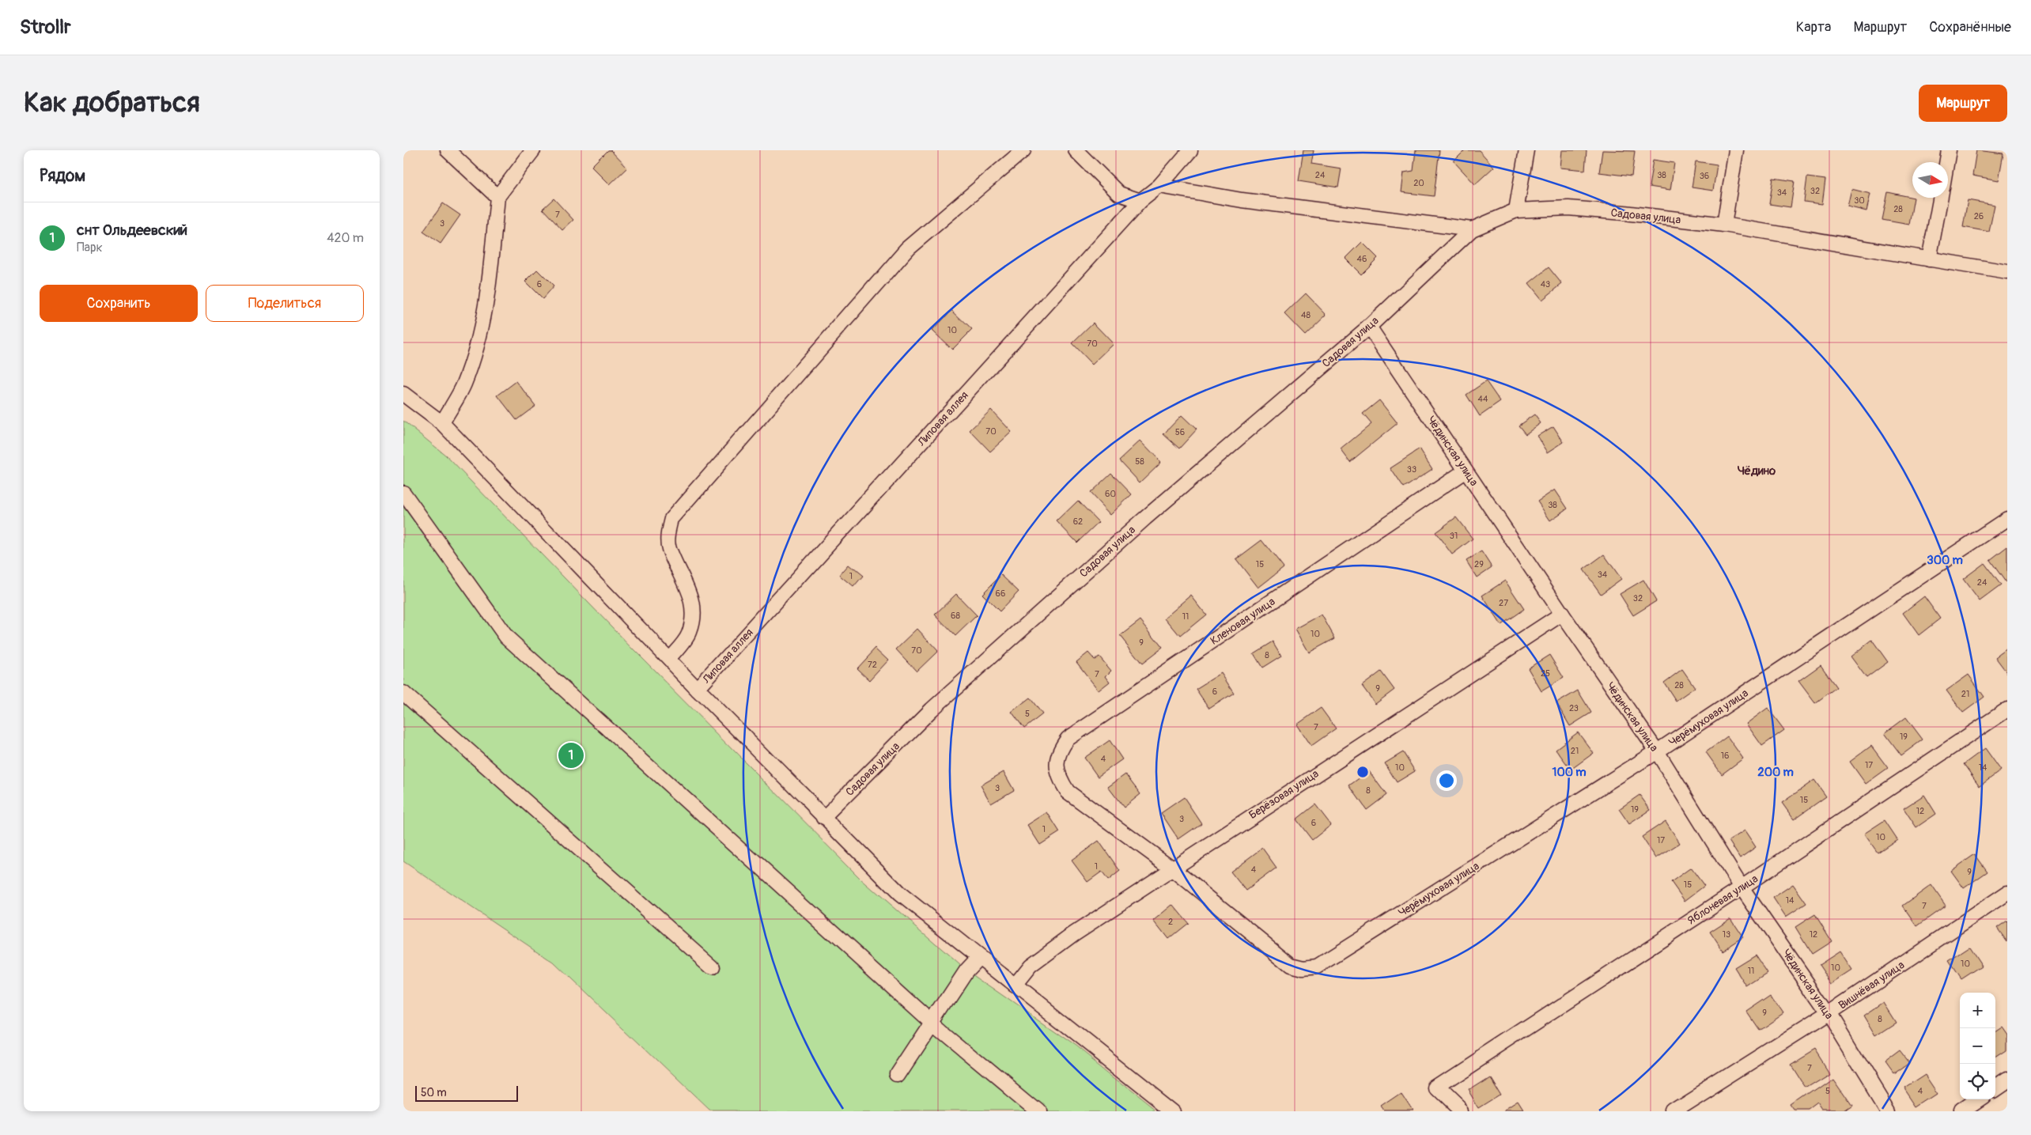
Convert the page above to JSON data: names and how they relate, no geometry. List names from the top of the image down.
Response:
{
  "streets": {
    "street": [
      "Садовая улица",
      "Липовая аллея",
      "Чёдинская улица",
      "Кленовая улица",
      "Черёмуховая улица",
      "Берёзовая улица",
      "Яблоневая улица",
      "Вишнёвая улица"
    ]
  },
  "crossings": [
    ["Садовая улица", "Чёдинская улица"],
    ["Чёдинская улица", "Кленовая улица"],
    ["Чёдинская улица", "Черёмуховая улица"],
    ["Чёдинская улица", "Берёзовая улица"],
    ["Чёдинская улица", "Яблоневая улица"],
    ["Чёдинская улица", "Вишнёвая улица"],
    ["Кленовая улица", "Черёмуховая улица"],
    ["Кленовая улица", "Берёзовая улица"],
    ["Черёмуховая улица", "Берёзовая улица"]
  ],
  "districts": ["Чёдино"],
  "house_numbers": [
    "24",
    "38",
    "36",
    "20",
    "32",
    "34",
    "30",
    "28",
    "7",
    "26",
    "3",
    "46",
    "6",
    "43",
    "48",
    "10",
    "70",
    "44",
    "70",
    "56",
    "58",
    "33",
    "60",
    "38",
    "62",
    "31",
    "15",
    "29",
    "34",
    "1",
    "24",
    "66",
    "32",
    "27",
    "68",
    "11",
    "10",
    "9",
    "70",
    "8",
    "72",
    "25",
    "7",
    "28",
    "9",
    "6",
    "21",
    "23",
    "5",
    "7",
    "19",
    "21",
    "16",
    "4",
    "17",
    "10",
    "14",
    "3",
    "8",
    "15",
    "19",
    "12",
    "3",
    "6",
    "1",
    "10",
    "17",
    "1",
    "4",
    "9",
    "15",
    "14",
    "7",
    "2",
    "13",
    "12",
    "10",
    "10",
    "11",
    "9",
    "8",
    "7",
    "5",
    "4"
  ],
  "scale_bar": "50 m",
  "north": "right",
  "page": {
    "header": "Strollr",
    "nav": ["Карта", "Маршрут", "Сохранённые"],
    "buttons": [
      "Маршрут",
      ["Сохранить", "Поделиться"]
    ],
    "title": "Как добраться",
    "heading": "Рядом",
    "list": [
      {
        "mark": "1",
        "name": "снт Ольдеевский",
        "note": "Парк",
        "value": "420 m"
      }
    ],
    "pins": "1",
    "map_buttons": ["+", "−"],
    "scale": "50 m"
  },
  "rings": ["300 m", "100 m", "200 m"]
}
